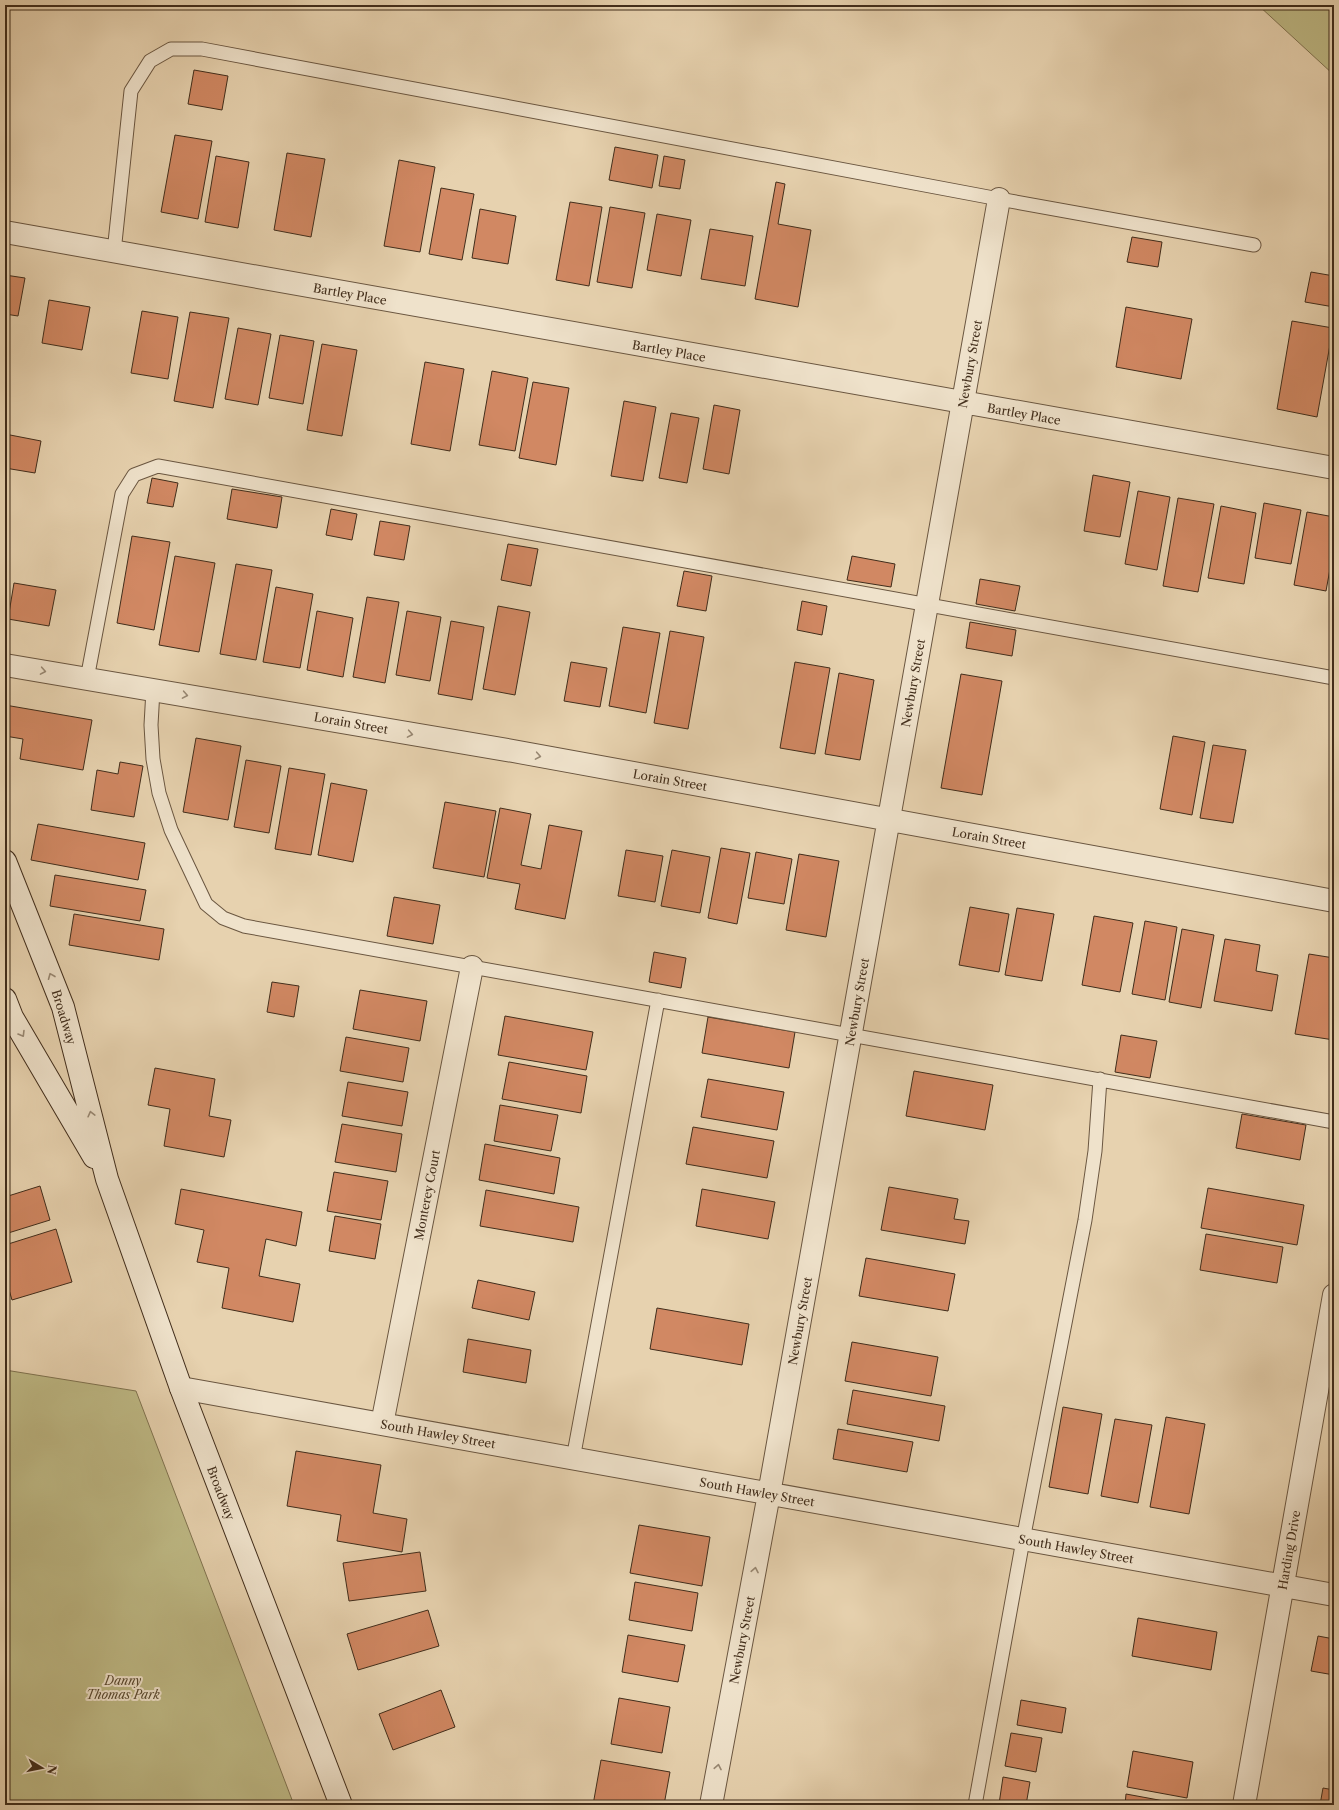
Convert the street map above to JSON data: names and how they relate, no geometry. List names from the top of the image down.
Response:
{
  "streets": {
    "street": [
      "Bartley Place",
      "Newbury Street",
      "Lorain Street",
      "Broadway",
      "Monterey Court",
      "South Hawley Street",
      "Harding Drive"
    ]
  },
  "crossings": [
    ["Bartley Place", "Newbury Street"],
    ["Newbury Street", "Lorain Street"],
    ["Newbury Street", "South Hawley Street"],
    ["Broadway", "South Hawley Street"],
    ["Monterey Court", "South Hawley Street"],
    ["South Hawley Street", "Harding Drive"]
  ],
  "one_way": ["Lorain Street"],
  "parks": ["Danny Thomas Park"],
  "north": "right"
}
